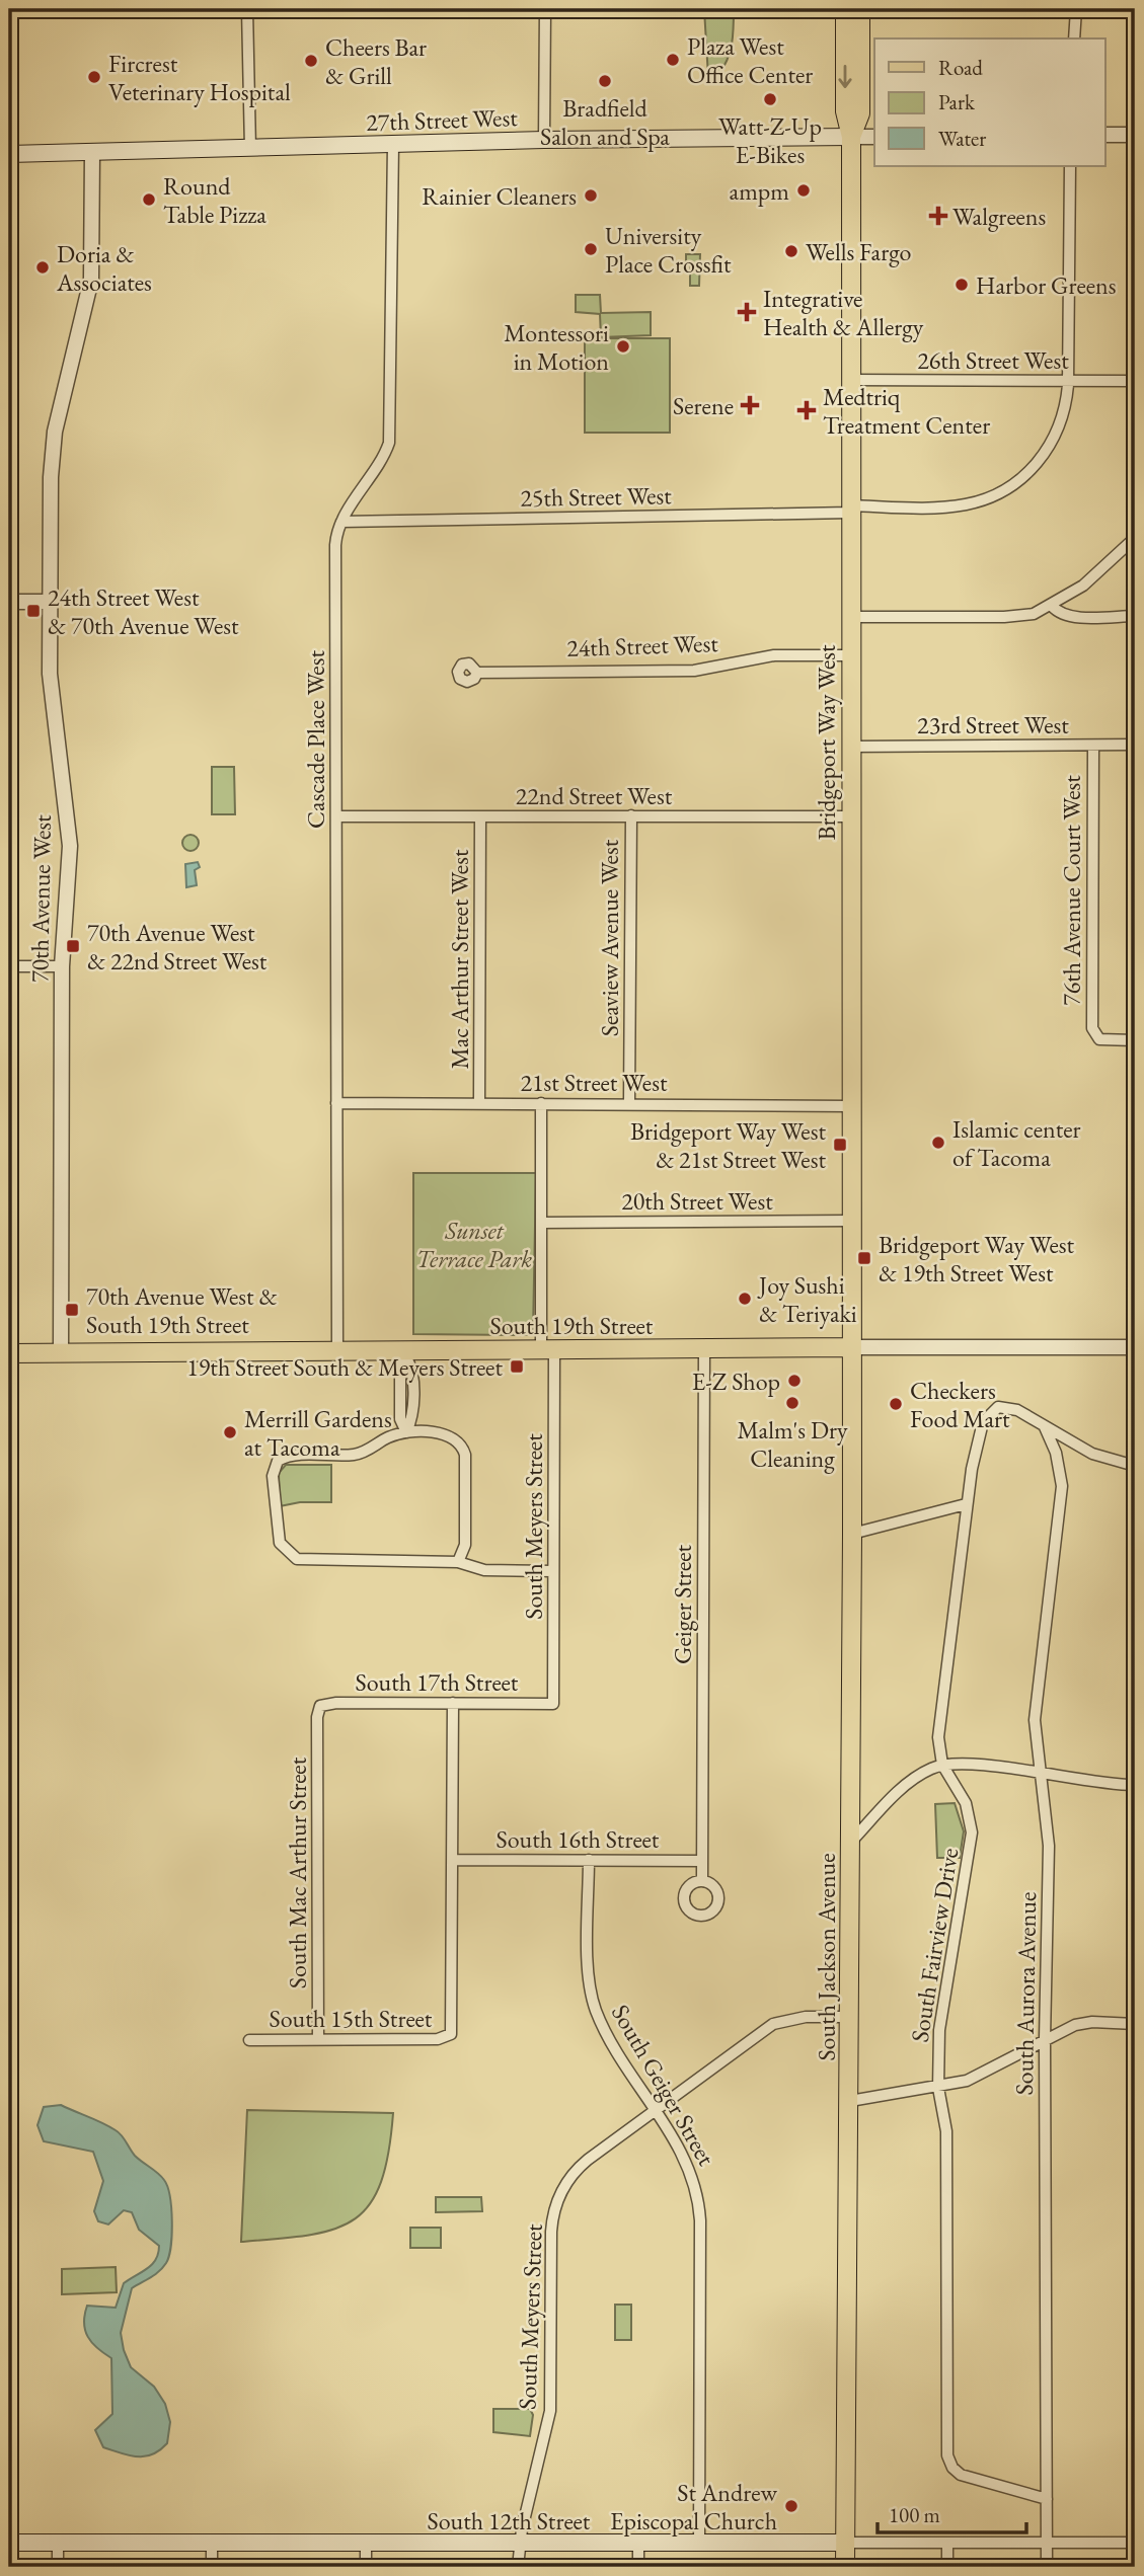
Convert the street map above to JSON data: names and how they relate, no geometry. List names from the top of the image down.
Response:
{
  "streets": {
    "main road": [
      "27th Street West",
      "Bridgeport Way West",
      "South 19th Street",
      "South Jackson Avenue",
      "South 12th Street"
    ],
    "street": [
      "26th Street West",
      "25th Street West",
      "24th Street West",
      "23rd Street West",
      "Cascade Place West",
      "22nd Street West",
      "76th Avenue Court West",
      "70th Avenue West",
      "Seaview Avenue West",
      "Mac Arthur Street West",
      "21st Street West",
      "20th Street West",
      "South Meyers Street",
      "Geiger Street",
      "South 17th Street",
      "South 16th Street",
      "South Mac Arthur Street",
      "South Fairview Drive",
      "South Aurora Avenue",
      "South 15th Street",
      "South Geiger Street"
    ]
  },
  "crossings": [
    ["27th Street West", "Cascade Place West"],
    ["27th Street West", "Bridgeport Way West"],
    ["27th Street West", "70th Avenue West"],
    ["26th Street West", "25th Street West"],
    ["26th Street West", "Bridgeport Way West"],
    ["25th Street West", "Cascade Place West"],
    ["25th Street West", "Bridgeport Way West"],
    ["24th Street West", "Bridgeport Way West"],
    ["23rd Street West", "Bridgeport Way West"],
    ["23rd Street West", "76th Avenue Court West"],
    ["Cascade Place West", "22nd Street West"],
    ["Cascade Place West", "21st Street West"],
    ["Cascade Place West", "South 19th Street"],
    ["Bridgeport Way West", "22nd Street West"],
    ["Bridgeport Way West", "21st Street West"],
    ["Bridgeport Way West", "20th Street West"],
    ["Bridgeport Way West", "South 19th Street"],
    ["Bridgeport Way West", "South Jackson Avenue"],
    ["22nd Street West", "Seaview Avenue West"],
    ["22nd Street West", "Mac Arthur Street West"],
    ["70th Avenue West", "South 19th Street"],
    ["Seaview Avenue West", "21st Street West"],
    ["Mac Arthur Street West", "21st Street West"],
    ["South 19th Street", "South Meyers Street"],
    ["South 19th Street", "Geiger Street"],
    ["South 19th Street", "South Jackson Avenue"],
    ["South Meyers Street", "South 17th Street"],
    ["South Meyers Street", "South Geiger Street"],
    ["South Meyers Street", "South 12th Street"],
    ["Geiger Street", "South 16th Street"],
    ["South 17th Street", "South Mac Arthur Street"],
    ["South 16th Street", "South 15th Street"],
    ["South 16th Street", "South Geiger Street"],
    ["South Mac Arthur Street", "South 15th Street"],
    ["South Fairview Drive", "South Aurora Avenue"],
    ["South Jackson Avenue", "South 12th Street"],
    ["South Aurora Avenue", "South 12th Street"],
    ["South Geiger Street", "South 12th Street"]
  ],
  "parks": ["Sunset Terrace Park"],
  "places": {
    "other": [
      "Plaza West Office Center",
      "Cheers Bar & Grill",
      "Fircrest Veterinary Hospital",
      "Bradfield Salon and Spa",
      "Watt-Z-Up E-Bikes",
      "ampm",
      "Rainier Cleaners",
      "Round Table Pizza",
      "University Place Crossfit",
      "Wells Fargo",
      "Doria & Associates",
      "Harbor Greens",
      "Montessori in Motion",
      "Islamic center of Tacoma",
      "Joy Sushi & Teriyaki",
      "E-Z Shop",
      "Malm's Dry Cleaning",
      "Checkers Food Mart",
      "Merrill Gardens at Tacoma",
      "St Andrew Episcopal Church"
    ],
    "health": [
      "Walgreens",
      "Integrative Health & Allergy",
      "Serene",
      "Medtriq Treatment Center"
    ],
    "transit": [
      "24th Street West & 70th Avenue West",
      "70th Avenue West & 22nd Street West",
      "Bridgeport Way West & 21st Street West",
      "Bridgeport Way West & 19th Street West",
      "70th Avenue West & South 19th Street",
      "19th Street South & Meyers Street"
    ]
  },
  "legend": ["Road", "Park", "Water"],
  "scale_bar": "100 m"
}
